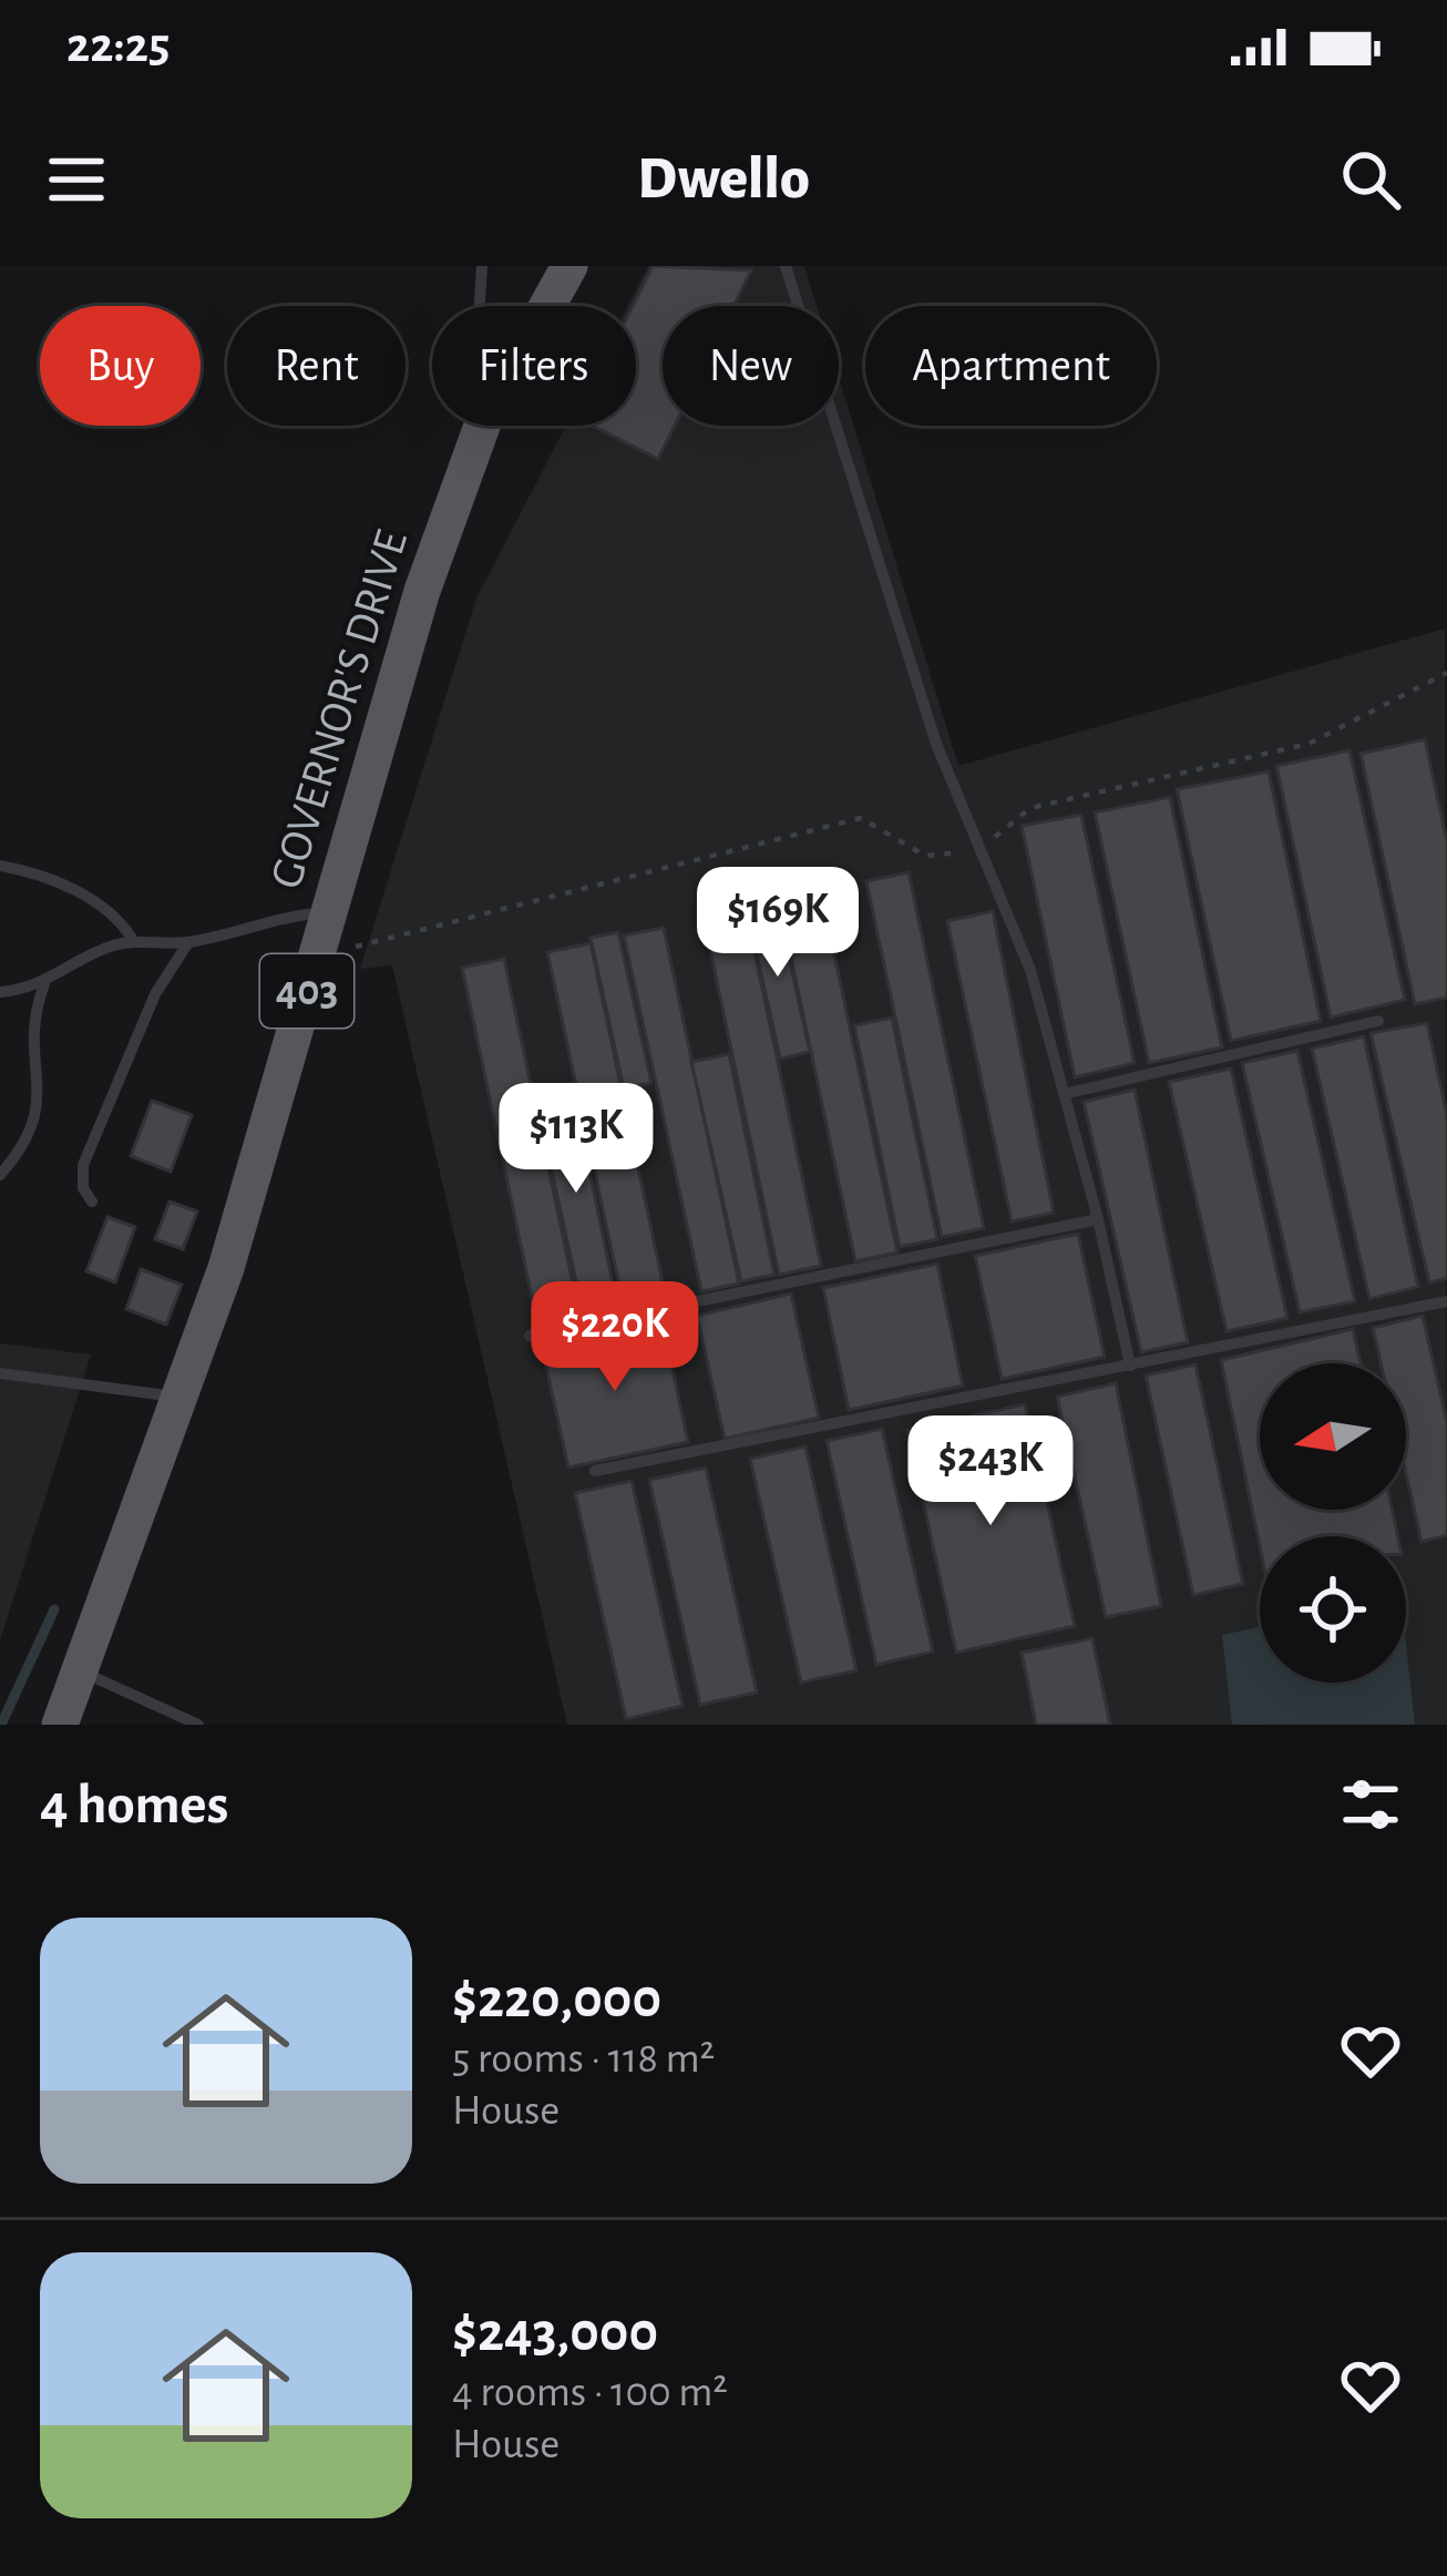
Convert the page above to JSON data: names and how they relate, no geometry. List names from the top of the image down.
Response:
{
  "streets": {
    "main road": ["GOVERNOR'S DRIVE", "403"]
  },
  "north": "left",
  "page": {
    "status": "22:25",
    "header": "Dwello",
    "chip": [
      "Buy",
      "Rent",
      "Filters",
      "New",
      "Apartment"
    ],
    "price": [
      "$169K",
      "$113K",
      "$220K",
      "$243K"
    ],
    "heading": "4 homes",
    "list": [
      {
        "name": "$220,000",
        "note": "5 rooms · 118 m² · House"
      },
      {
        "name": "$243,000",
        "note": "4 rooms · 100 m² · House"
      }
    ]
  }
}
